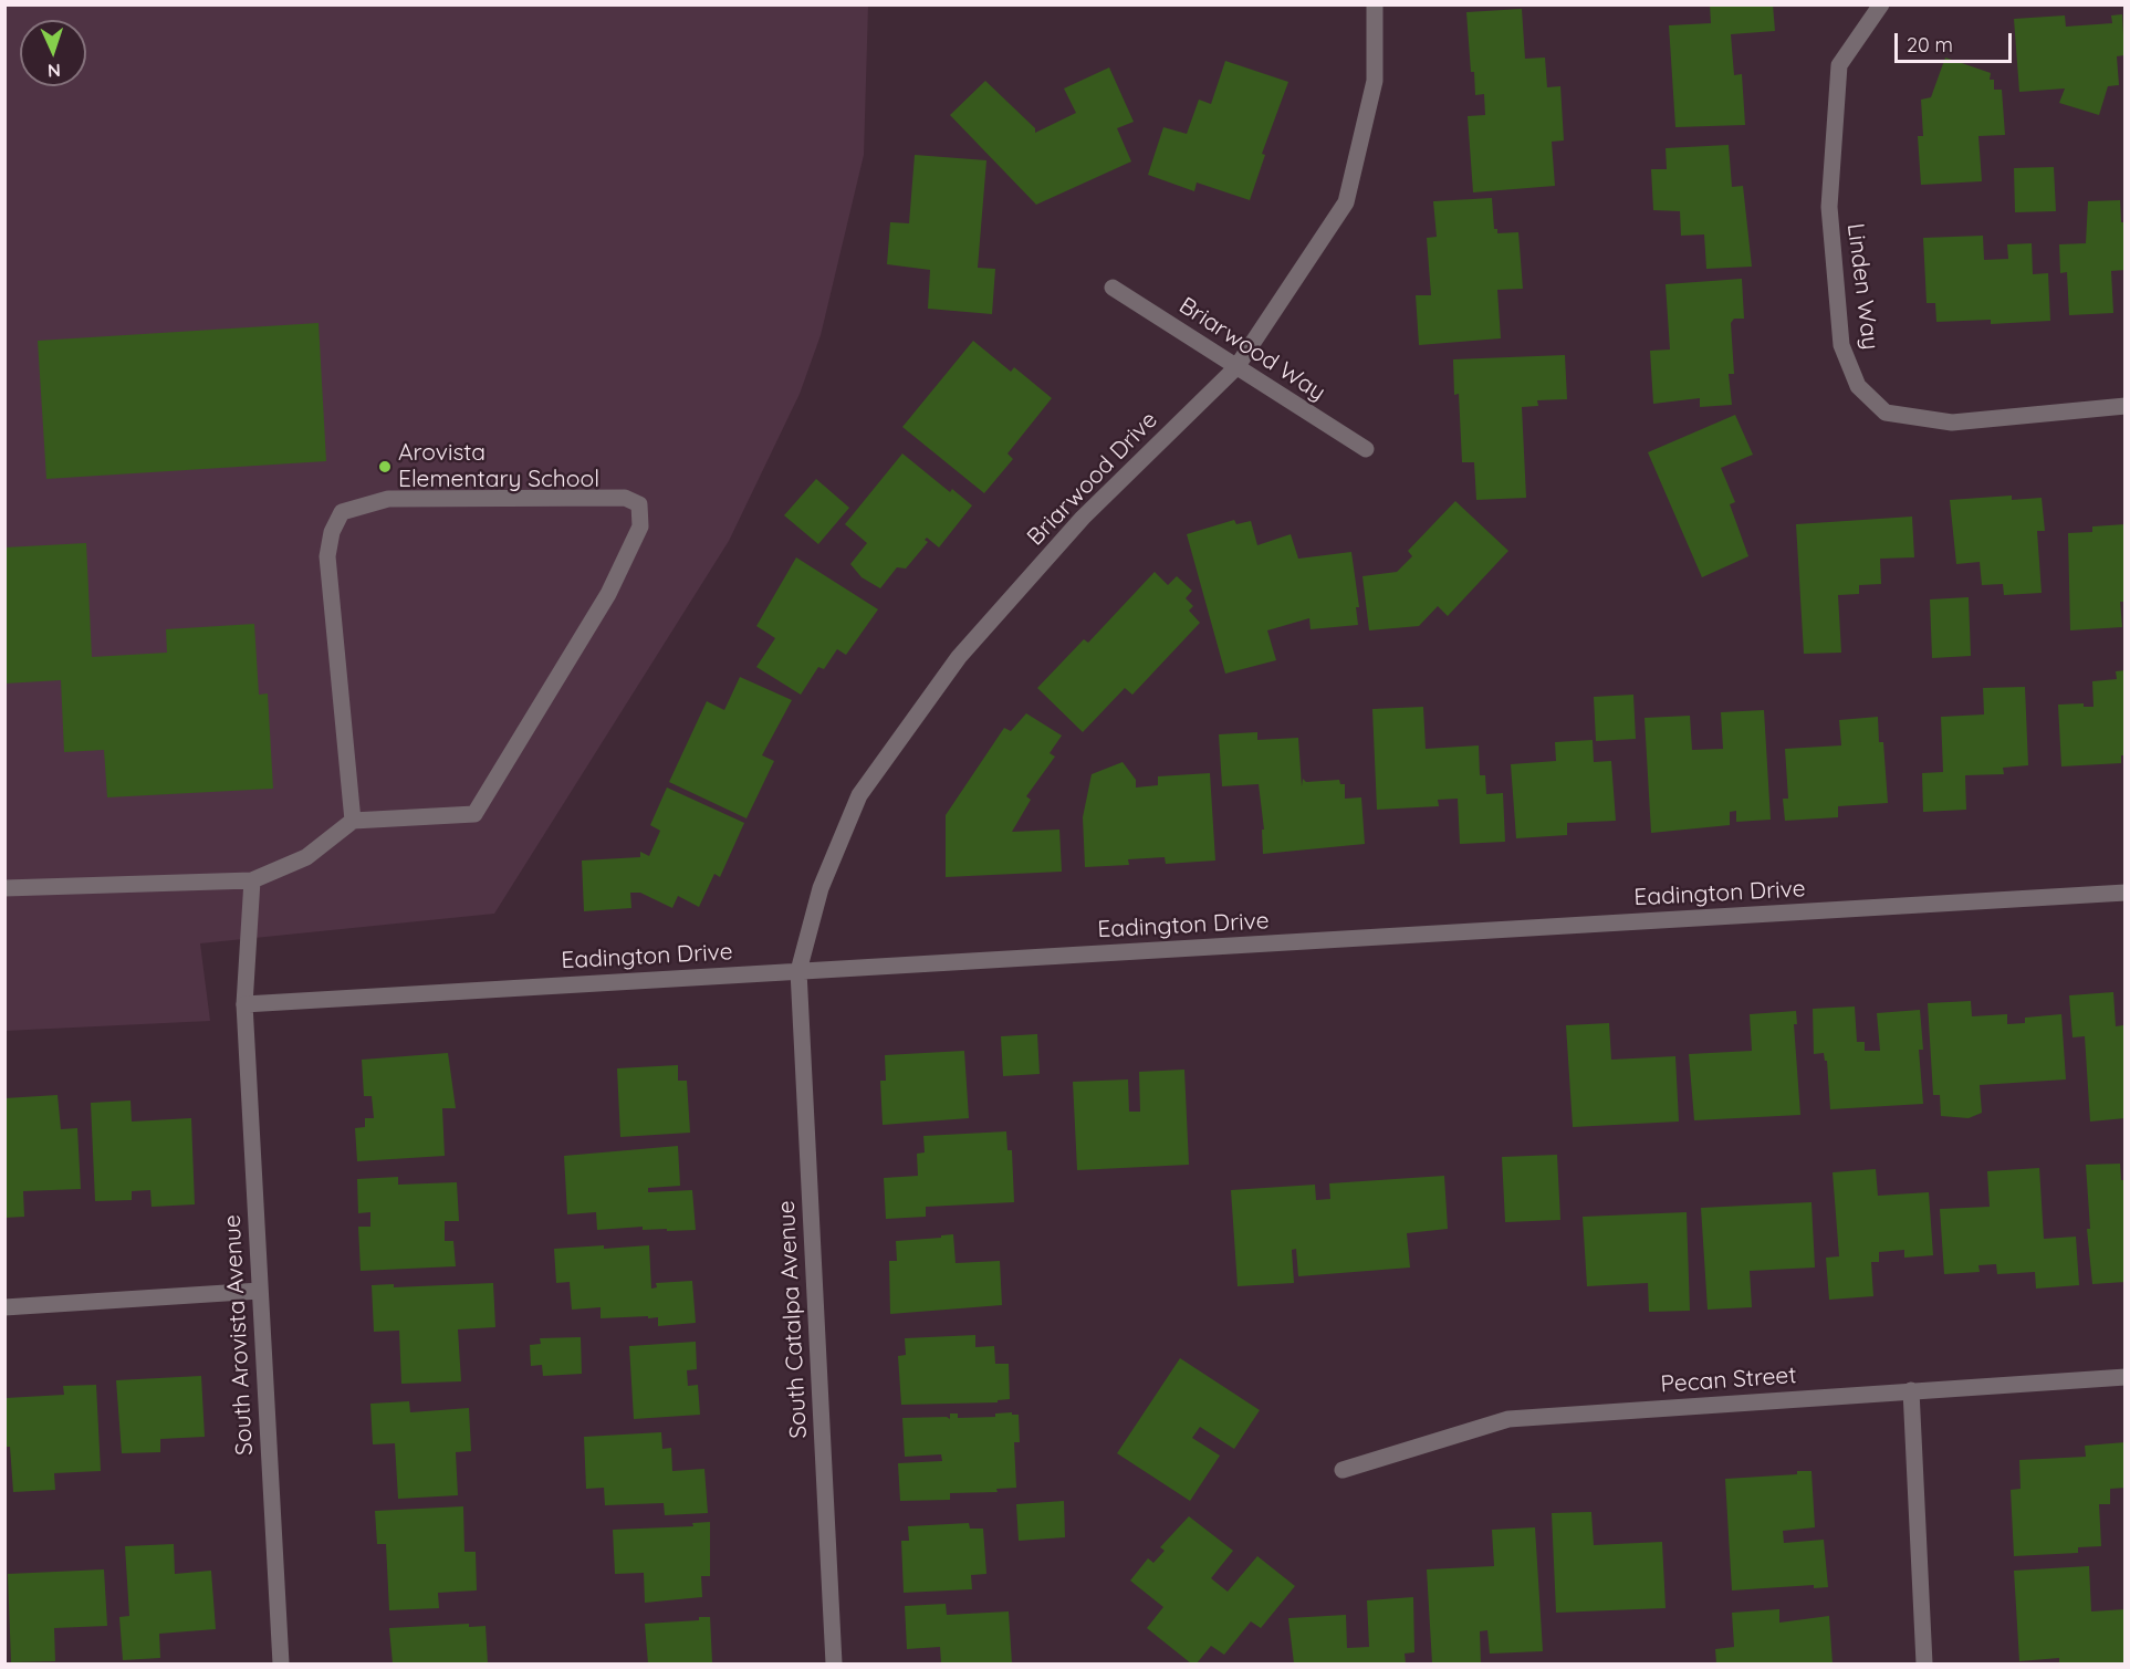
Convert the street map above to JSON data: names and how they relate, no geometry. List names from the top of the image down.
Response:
{
  "streets": {
    "street": [
      "Linden Way",
      "Briarwood Way",
      "Briarwood Drive",
      "Eadington Drive",
      "South Catalpa Avenue",
      "South Arovista Avenue",
      "Pecan Street"
    ]
  },
  "crossings": [
    ["Briarwood Way", "Briarwood Drive"],
    ["Briarwood Drive", "Eadington Drive"],
    ["Briarwood Drive", "South Catalpa Avenue"],
    ["Eadington Drive", "South Catalpa Avenue"],
    ["Eadington Drive", "South Arovista Avenue"]
  ],
  "places": ["Arovista Elementary School"],
  "scale_bar": "20 m",
  "north": "bottom"
}
